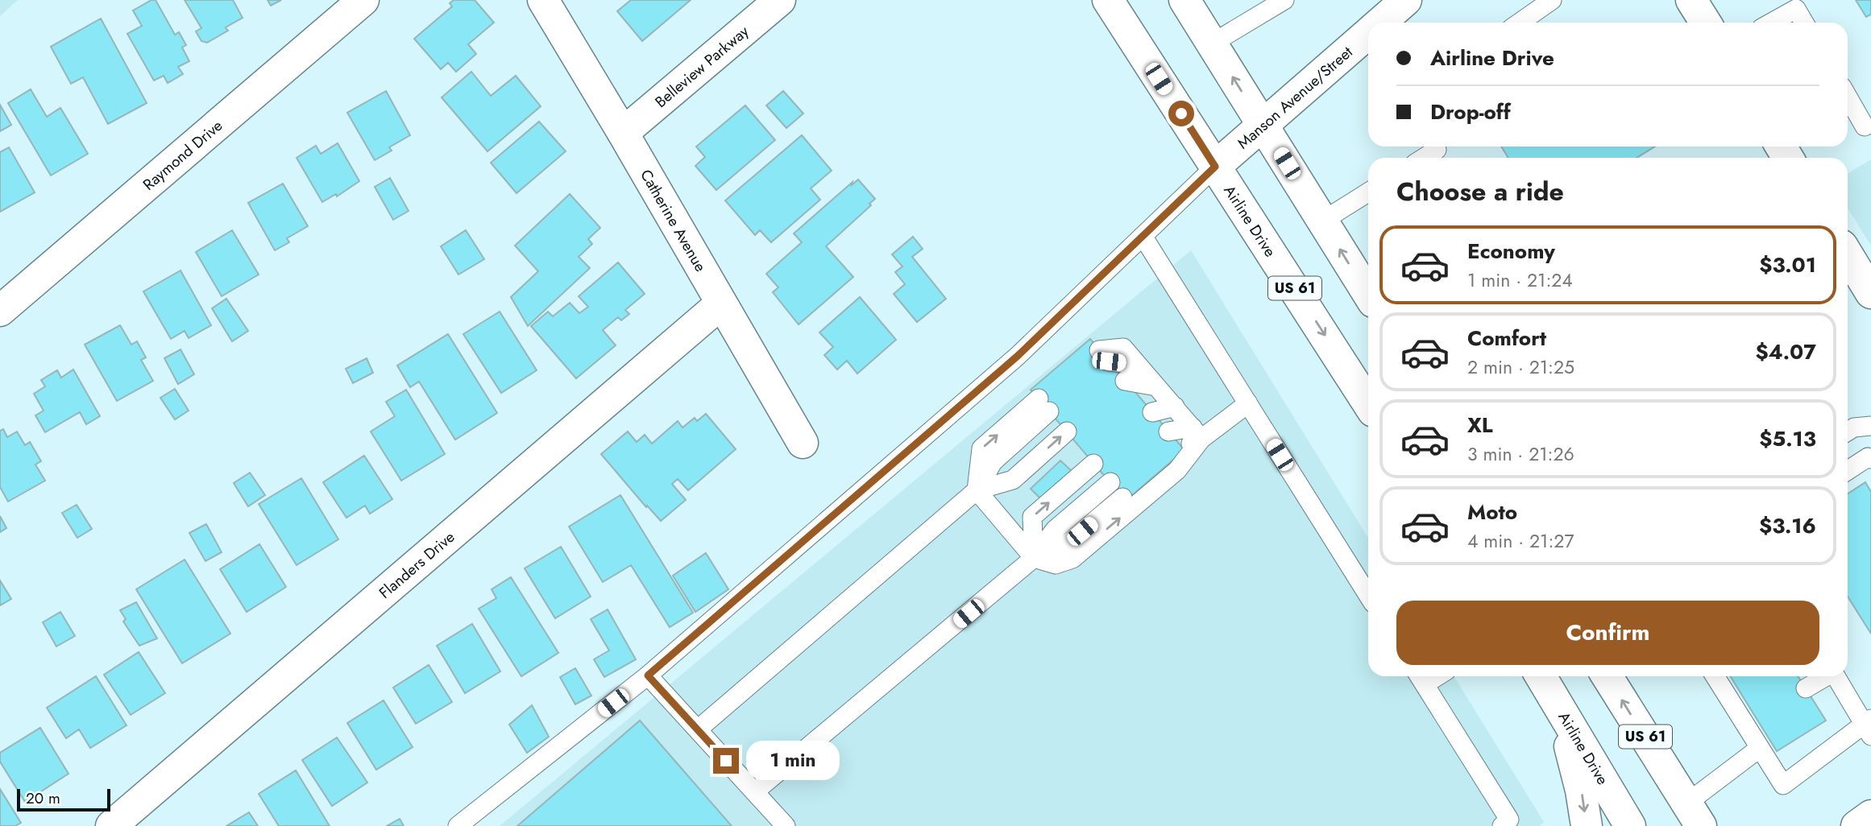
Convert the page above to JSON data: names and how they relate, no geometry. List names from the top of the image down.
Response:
{
  "streets": {
    "main road": [
      "Belleview Parkway",
      "Manson Avenue/Street",
      "Raymond Drive",
      "Airline Drive",
      "Catherine Avenue",
      "US 61",
      "Flanders Drive"
    ]
  },
  "crossings": [
    ["Belleview Parkway", "Catherine Avenue"],
    ["Manson Avenue/Street", "Airline Drive"],
    ["Catherine Avenue", "Flanders Drive"]
  ],
  "scale_bar": "20 m",
  "page": {
    "banner": ["Airline Drive", "Drop-off"],
    "heading": "Choose a ride",
    "list": [
      {
        "name": "Economy",
        "note": "1 min · 21:24",
        "value": "$3.01"
      },
      {
        "name": "Comfort",
        "note": "2 min · 21:25",
        "value": "$4.07"
      },
      {
        "name": "XL",
        "note": "3 min · 21:26",
        "value": "$5.13"
      },
      {
        "name": "Moto",
        "note": "4 min · 21:27",
        "value": "$3.16"
      }
    ],
    "buttons": "Confirm",
    "bubble": "1 min",
    "scale": "20 m"
  }
}
